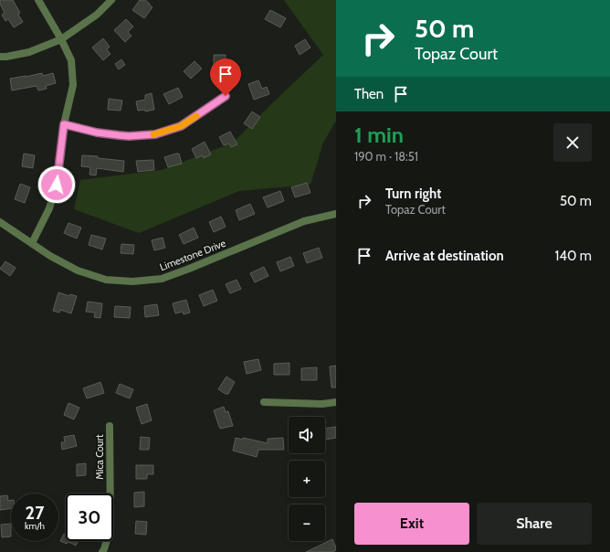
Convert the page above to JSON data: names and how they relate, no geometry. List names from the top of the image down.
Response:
{
  "streets": {
    "street": ["Limestone Drive", "Mica Court"]
  },
  "page": {
    "turn": ["50 m", "Topaz Court"],
    "then": "Then",
    "heading": ["1 min", "190 m · 18:51"],
    "list": [
      {
        "name": "Turn right",
        "note": "Topaz Court",
        "value": "50 m"
      },
      {
        "name": "Arrive at destination",
        "value": "140 m"
      }
    ],
    "map_buttons": ["+", "−"],
    "speed": "27 km/h",
    "limit": "30",
    "buttons": ["Exit", "Share"]
  }
}
